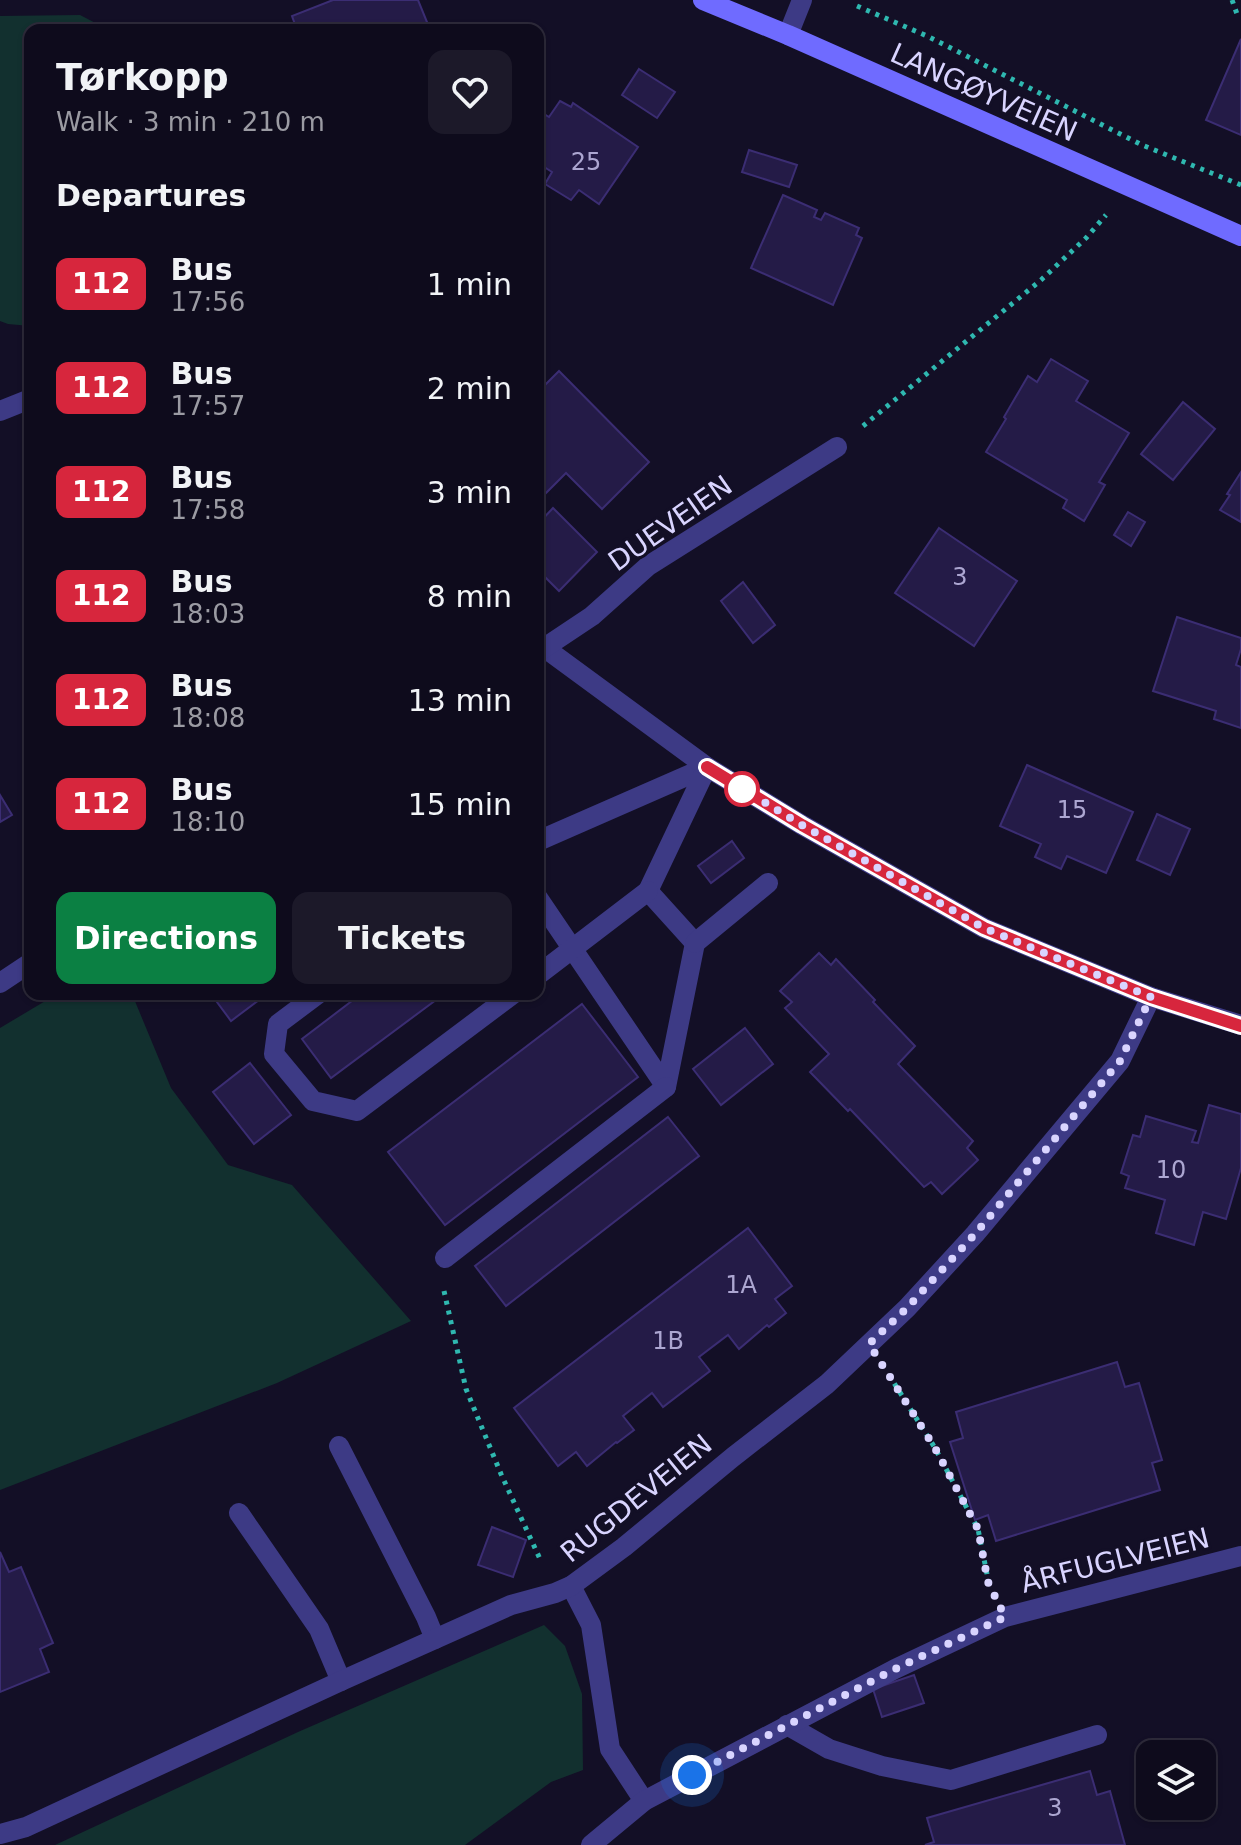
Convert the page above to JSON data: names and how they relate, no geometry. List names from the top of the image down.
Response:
{
  "streets": {
    "main road": ["LANGØYVEIEN"],
    "street": ["DUEVEIEN", "RUGDEVEIEN", "ÅRFUGLVEIEN"]
  },
  "lines": ["bus line 112"],
  "house_numbers": [
    "25",
    "3",
    "15",
    "10",
    "1A",
    "1B",
    "3"
  ],
  "page": {
    "heading": [
      ["Tørkopp", "Walk · 3 min · 210 m"],
      "Departures"
    ],
    "list": [
      {
        "mark": "112",
        "name": "Bus",
        "note": "17:56",
        "value": "1 min"
      },
      {
        "mark": "112",
        "name": "Bus",
        "note": "17:57",
        "value": "2 min"
      },
      {
        "mark": "112",
        "name": "Bus",
        "note": "17:58",
        "value": "3 min"
      },
      {
        "mark": "112",
        "name": "Bus",
        "note": "18:03",
        "value": "8 min"
      },
      {
        "mark": "112",
        "name": "Bus",
        "note": "18:08",
        "value": "13 min"
      },
      {
        "mark": "112",
        "name": "Bus",
        "note": "18:10",
        "value": "15 min"
      }
    ],
    "buttons": ["Directions", "Tickets"]
  }
}
